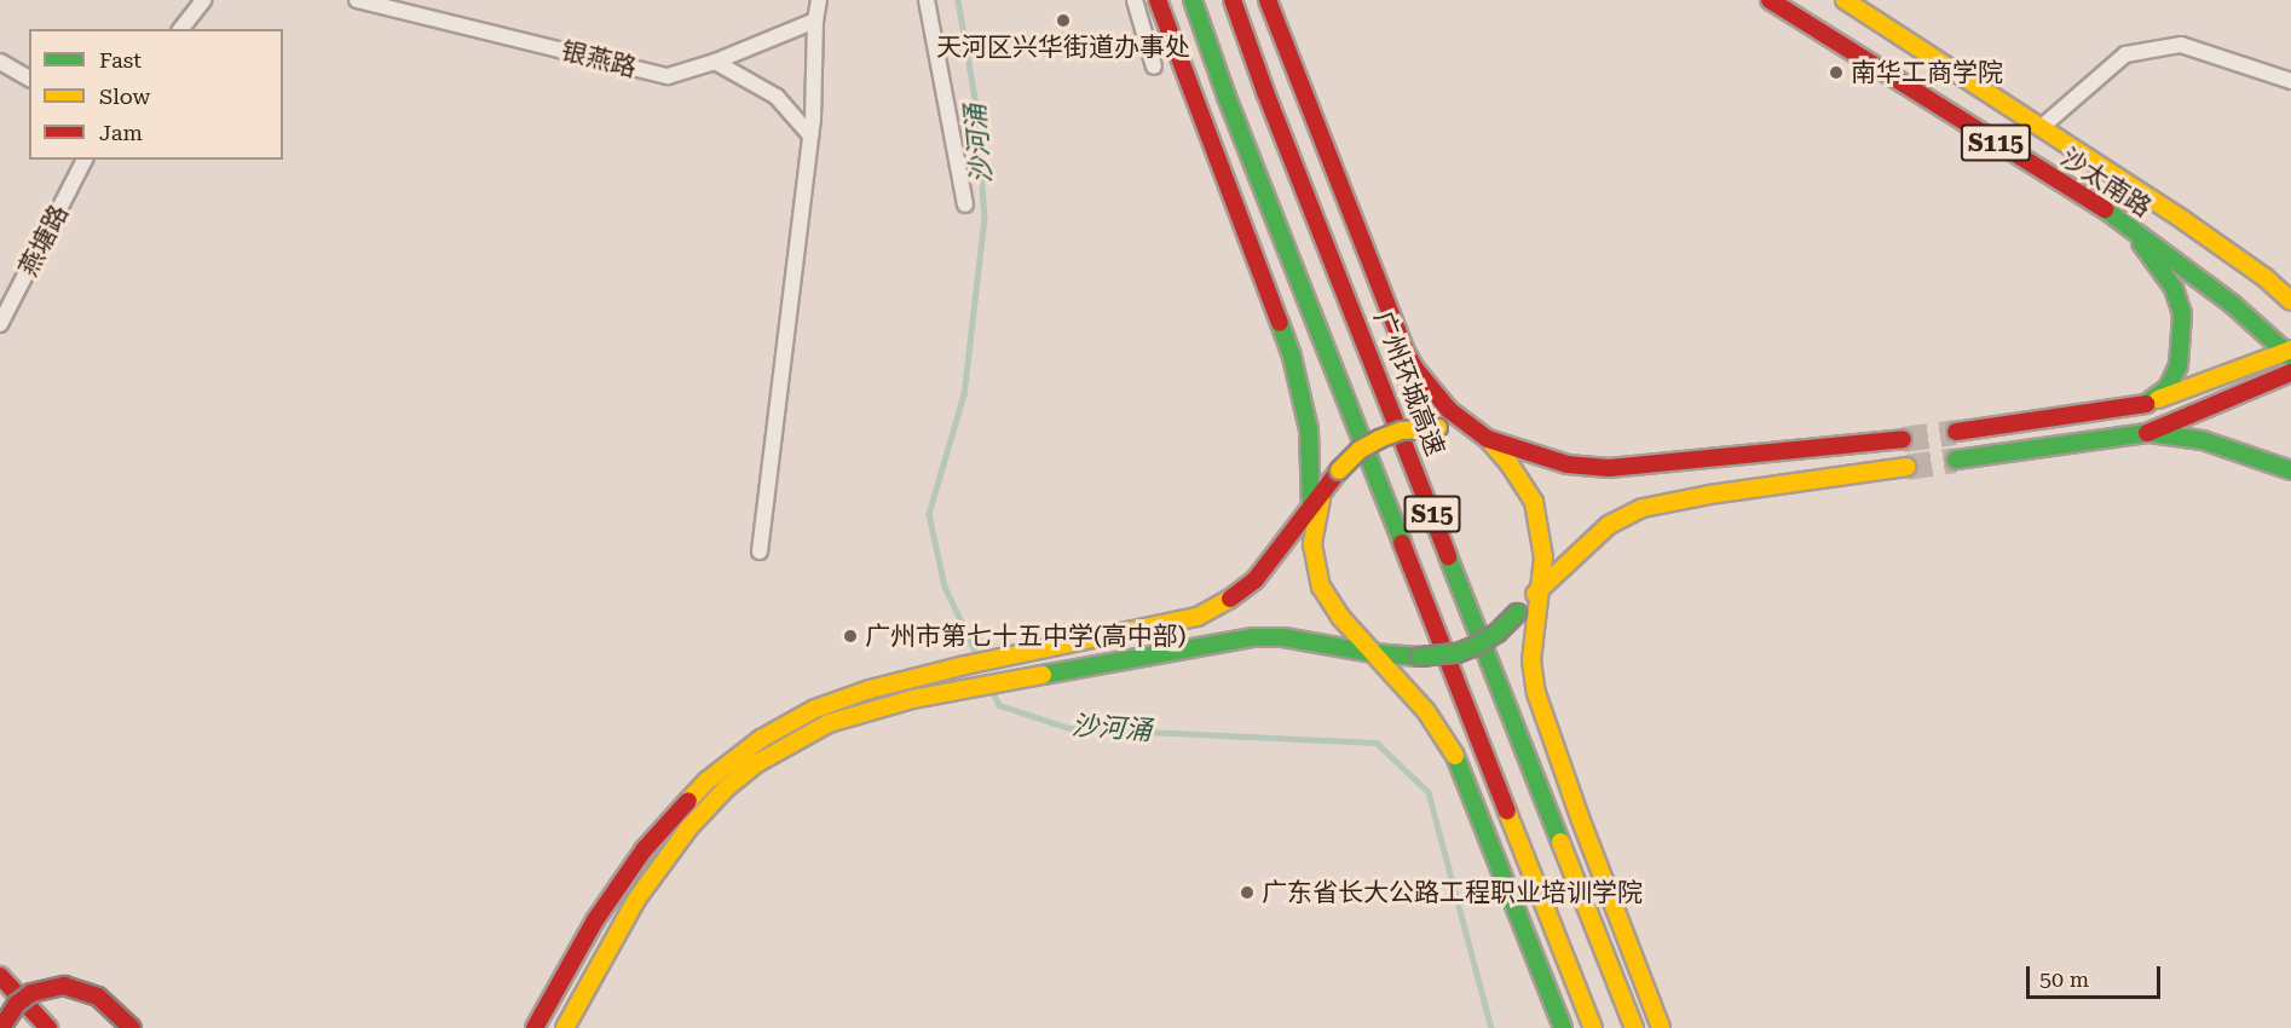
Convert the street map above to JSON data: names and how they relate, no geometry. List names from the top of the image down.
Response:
{
  "streets": {
    "main road": [
      "S115",
      "沙太南路",
      "广州环城高速",
      "S15"
    ],
    "street": ["银燕路", "燕塘路"]
  },
  "water": ["沙河涌"],
  "places": [
    "天河区兴华街道办事处",
    "南华工商学院",
    "广州市第七十五中学(高中部)",
    "广东省长大公路工程职业培训学院"
  ],
  "legend": ["Fast", "Slow", "Jam"],
  "scale_bar": "50 m"
}
